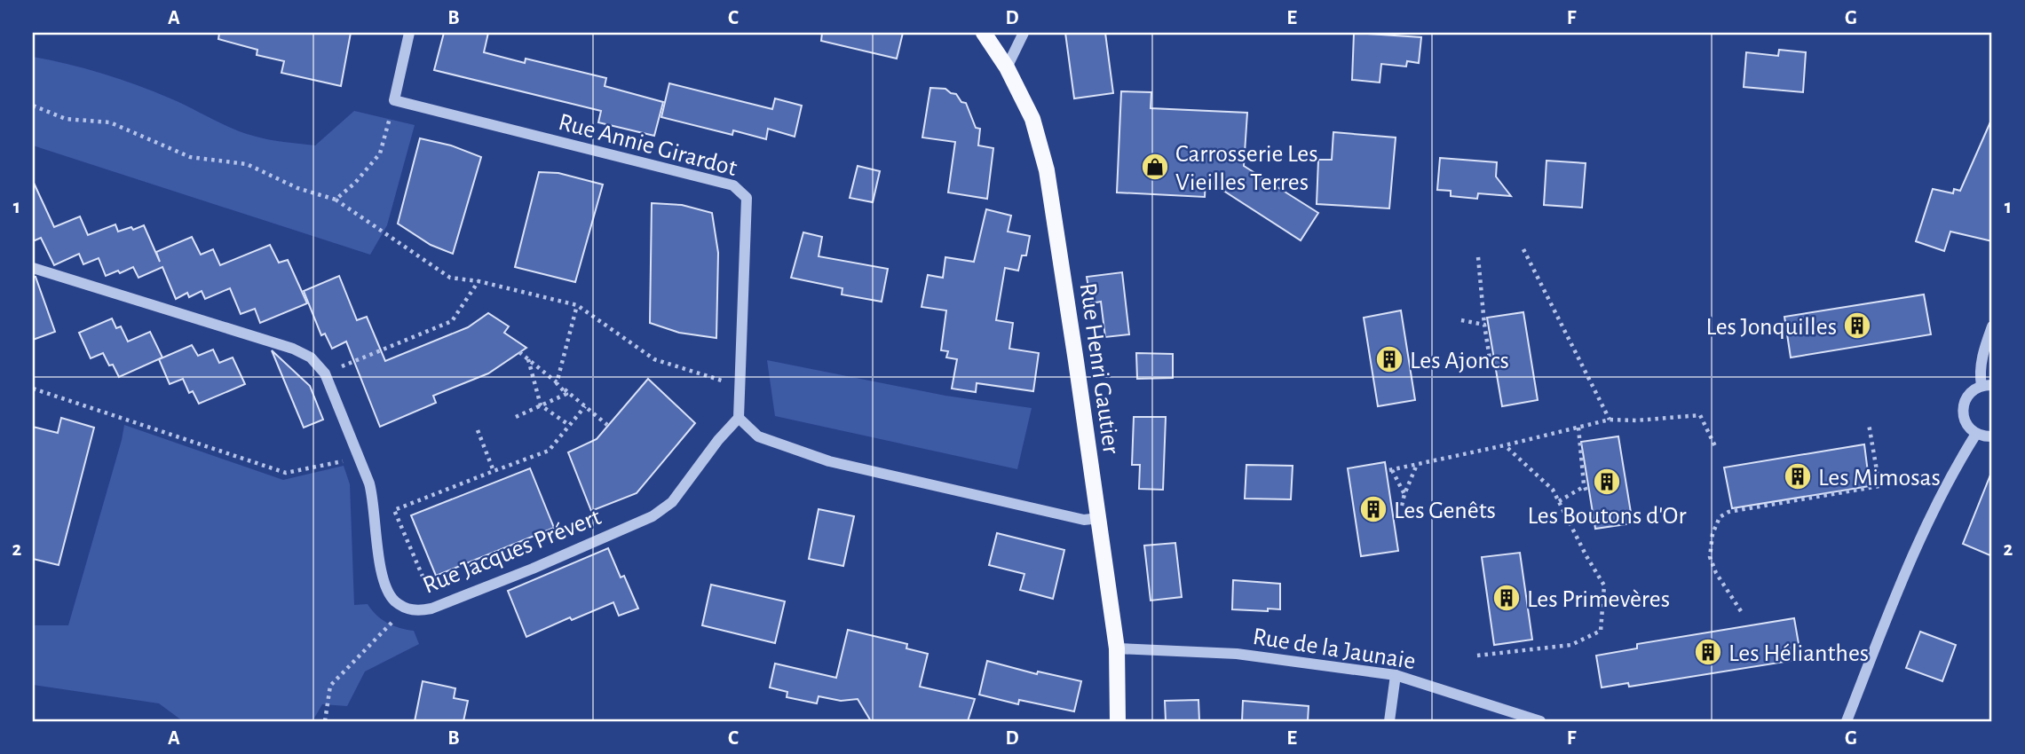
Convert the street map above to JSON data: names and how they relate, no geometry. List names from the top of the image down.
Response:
{
  "streets": {
    "main road": ["Rue Henri Gautier"],
    "street": ["Rue Annie Girardot", "Rue Jacques Prévert", "Rue de la Jaunaie"]
  },
  "crossings": [
    ["Rue Annie Girardot", "Rue Jacques Prévert"],
    ["Rue Henri Gautier", "Rue de la Jaunaie"]
  ],
  "places": {
    "shop": ["Carrosserie Les Vieilles Terres"],
    "building": [
      "Les Jonquilles",
      "Les Ajoncs",
      "Les Mimosas",
      "Les Boutons d'Or",
      "Les Genêts",
      "Les Primevères",
      "Les Hélianthes"
    ]
  },
  "grid": {
    "columns": [
      "A",
      "B",
      "C",
      "D",
      "E",
      "F",
      "G"
    ],
    "rows": ["1", "2"]
  }
}
